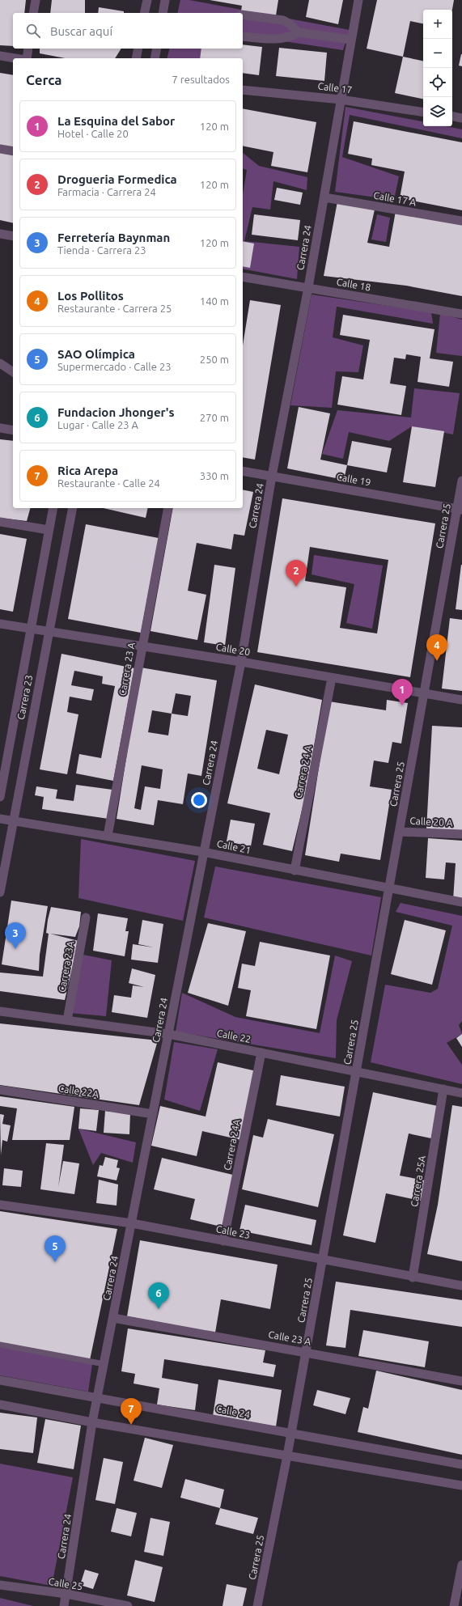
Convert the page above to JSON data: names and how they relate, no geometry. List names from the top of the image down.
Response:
{
  "streets": {
    "street": [
      "Calle 17",
      "Calle 17 A",
      "Carrera 24",
      "Calle 18",
      "Calle 19",
      "Carrera 25",
      "Calle 20",
      "Carrera 23 A",
      "Carrera 23",
      "Carrera 24 A",
      "Calle 20 A",
      "Calle 21",
      "Carrera 23A",
      "Calle 22",
      "Calle 22A",
      "Carrera 24A",
      "Carrera 25A",
      "Calle 23",
      "Calle 23 A",
      "Calle 24",
      "Calle 25"
    ]
  },
  "crossings": [
    ["Calle 17", "Carrera 24"],
    ["Calle 17 A", "Carrera 24"],
    ["Carrera 24", "Calle 18"],
    ["Carrera 24", "Calle 19"],
    ["Carrera 24", "Calle 20"],
    ["Carrera 24", "Calle 21"],
    ["Carrera 24", "Calle 22"],
    ["Carrera 24", "Calle 22A"],
    ["Carrera 24", "Calle 23"],
    ["Carrera 24", "Calle 23 A"],
    ["Carrera 24", "Calle 24"],
    ["Carrera 24", "Calle 25"],
    ["Calle 19", "Carrera 25"],
    ["Carrera 25", "Calle 20"],
    ["Carrera 25", "Calle 20 A"],
    ["Carrera 25", "Calle 21"],
    ["Carrera 25", "Calle 22"],
    ["Carrera 25", "Calle 23"],
    ["Carrera 25", "Calle 23 A"],
    ["Carrera 25", "Calle 24"],
    ["Calle 20", "Carrera 23 A"],
    ["Calle 20", "Carrera 23"],
    ["Calle 20", "Carrera 24 A"],
    ["Carrera 23 A", "Calle 21"],
    ["Carrera 23", "Calle 21"],
    ["Carrera 24 A", "Calle 21"],
    ["Carrera 23A", "Calle 22"],
    ["Calle 22", "Carrera 24A"],
    ["Calle 22", "Carrera 25A"],
    ["Carrera 24A", "Calle 23"],
    ["Carrera 25A", "Calle 23"]
  ],
  "page": {
    "map_buttons": ["+", "−"],
    "search": "Buscar aquí",
    "heading": ["Cerca", "7 resultados"],
    "list": [
      {
        "mark": "1",
        "name": "La Esquina del Sabor",
        "note": "Hotel · Calle 20",
        "value": "120 m"
      },
      {
        "mark": "2",
        "name": "Drogueria Formedica",
        "note": "Farmacia · Carrera 24",
        "value": "120 m"
      },
      {
        "mark": "3",
        "name": "Ferretería Baynman",
        "note": "Tienda · Carrera 23",
        "value": "120 m"
      },
      {
        "mark": "4",
        "name": "Los Pollitos",
        "note": "Restaurante · Carrera 25",
        "value": "140 m"
      },
      {
        "mark": "5",
        "name": "SAO Olímpica",
        "note": "Supermercado · Calle 23",
        "value": "250 m"
      },
      {
        "mark": "6",
        "name": "Fundacion Jhonger's",
        "note": "Lugar · Calle 23 A",
        "value": "270 m"
      },
      {
        "mark": "7",
        "name": "Rica Arepa",
        "note": "Restaurante · Calle 24",
        "value": "330 m"
      }
    ],
    "pins": [
      "2",
      "4",
      "1",
      "3",
      "5",
      "6",
      "7"
    ]
  }
}
